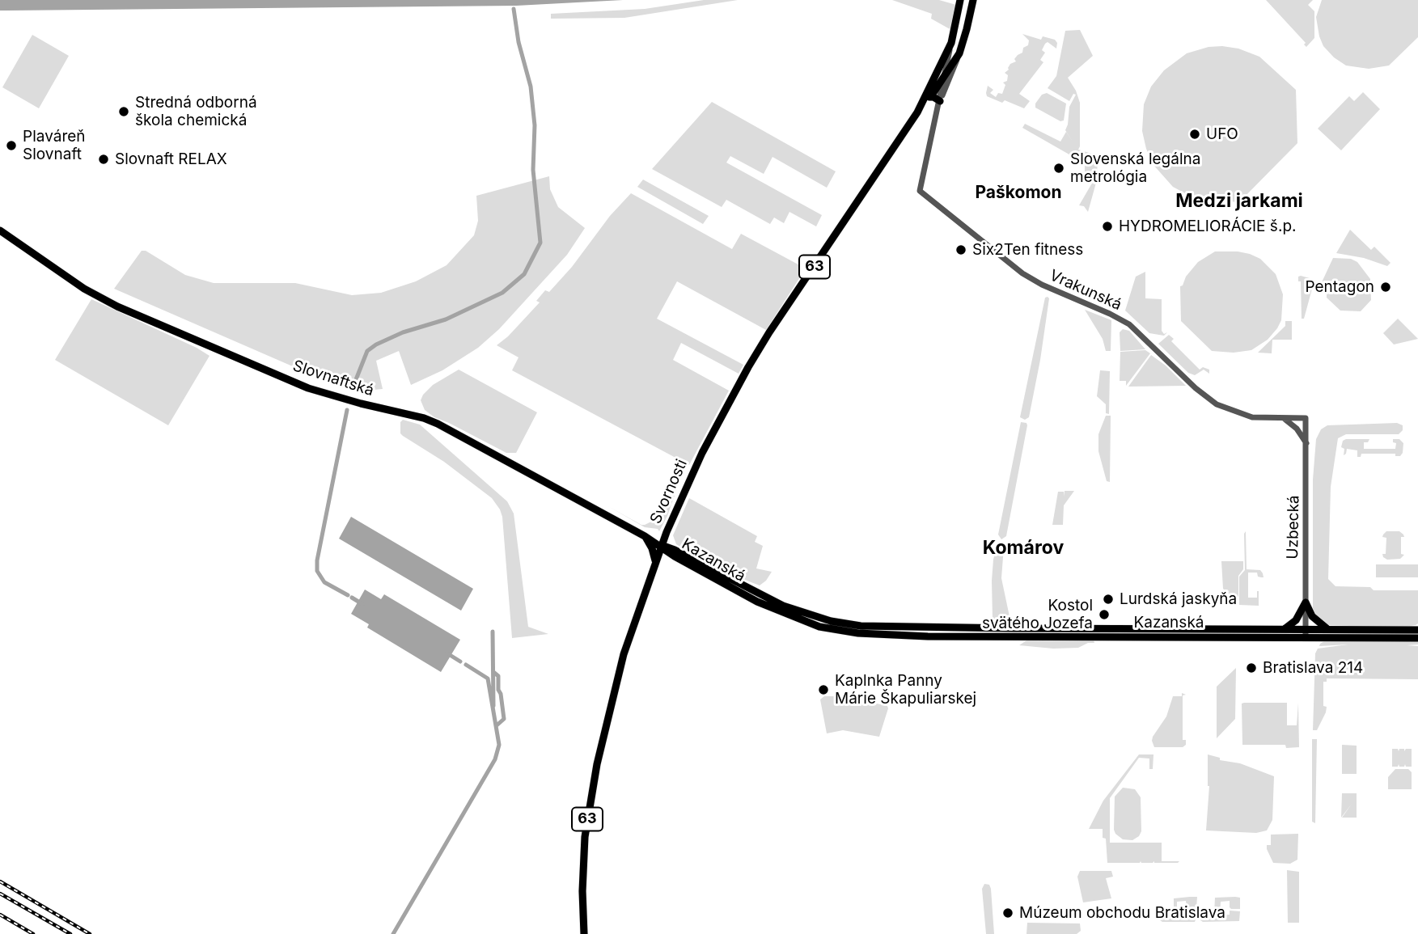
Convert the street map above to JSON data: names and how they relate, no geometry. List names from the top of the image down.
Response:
{
  "streets": {
    "main road": [
      "63",
      "Slovnaftská",
      "Svornosti",
      "Kazanská"
    ],
    "street": ["Vrakunská", "Uzbecká"]
  },
  "crossings": [
    ["63", "Svornosti"],
    ["Vrakunská", "Uzbecká"],
    ["Slovnaftská", "Svornosti"],
    ["Slovnaftská", "Kazanská"],
    ["Svornosti", "Kazanská"],
    ["Uzbecká", "Kazanská"]
  ],
  "districts": ["Paškomon", "Medzi jarkami", "Komárov"],
  "places": [
    "Stredná odborná škola chemická",
    "UFO",
    "Plaváreň Slovnaft",
    "Slovnaft RELAX",
    "Slovenská legálna metrológia",
    "HYDROMELIORÁCIE š.p.",
    "Six2Ten fitness",
    "Pentagon",
    "Lurdská jaskyňa",
    "Kostol svätého Jozefa",
    "Bratislava 214",
    "Kaplnka Panny Márie Škapuliarskej",
    "Múzeum obchodu Bratislava"
  ]
}
